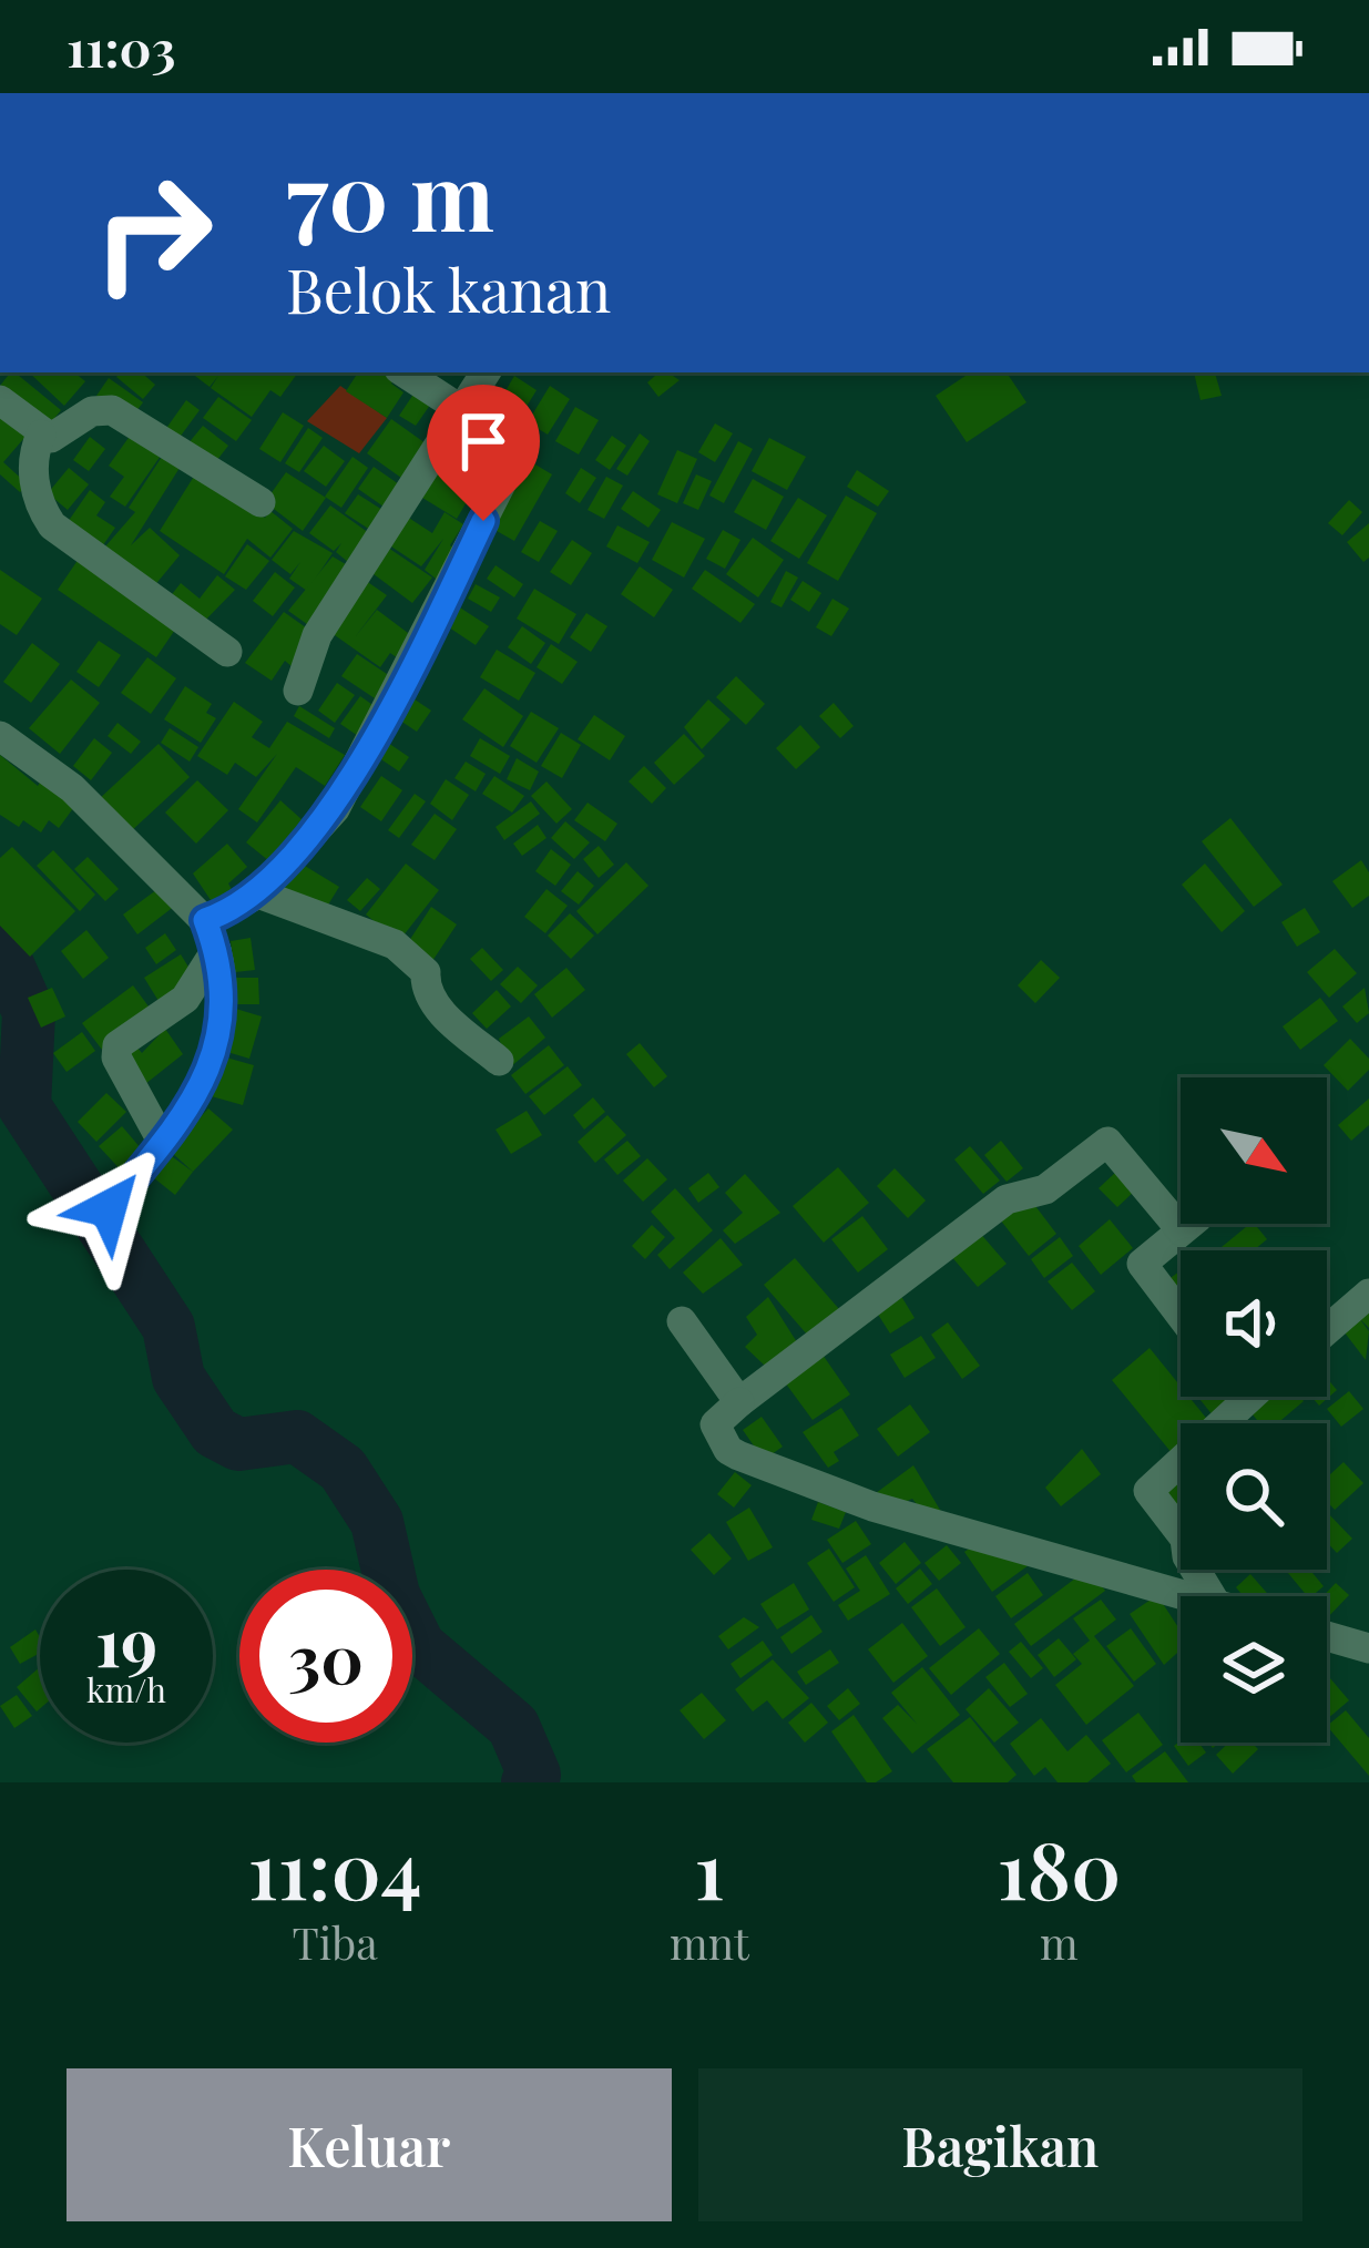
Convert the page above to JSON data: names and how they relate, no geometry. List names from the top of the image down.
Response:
{
  "north": "bottom right",
  "page": {
    "status": "11:03",
    "turn": ["70 m", "Belok kanan"],
    "speed": "19 km/h",
    "limit": "30",
    "eta": [
      "11:04",
      "Tiba",
      "1",
      "mnt",
      "180",
      "m"
    ],
    "buttons": ["Keluar", "Bagikan"]
  }
}
